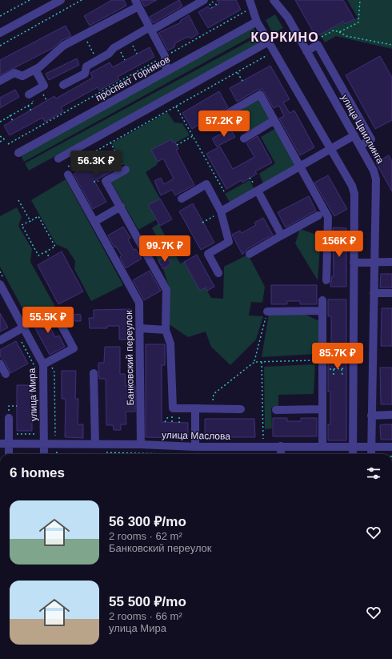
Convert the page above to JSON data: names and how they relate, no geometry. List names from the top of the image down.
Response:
{
  "streets": {
    "street": [
      "проспект Горняков",
      "улица Цвиллинга",
      "Банковский переулок",
      "улица Мира",
      "улица Маслова"
    ]
  },
  "crossings": [
    ["улица Цвиллинга", "улица Маслова"],
    ["Банковский переулок", "улица Маслова"],
    ["улица Мира", "улица Маслова"]
  ],
  "districts": ["КОРКИНО"],
  "page": {
    "price": [
      "57.2K ₽",
      "56.3K ₽",
      "156K ₽",
      "99.7K ₽",
      "55.5K ₽",
      "85.7K ₽"
    ],
    "heading": "6 homes",
    "list": [
      {
        "name": "56 300 ₽/mo",
        "note": "2 rooms · 62 m² · Банковский переулок"
      },
      {
        "name": "55 500 ₽/mo",
        "note": "2 rooms · 66 m² · улица Мира"
      }
    ]
  }
}
